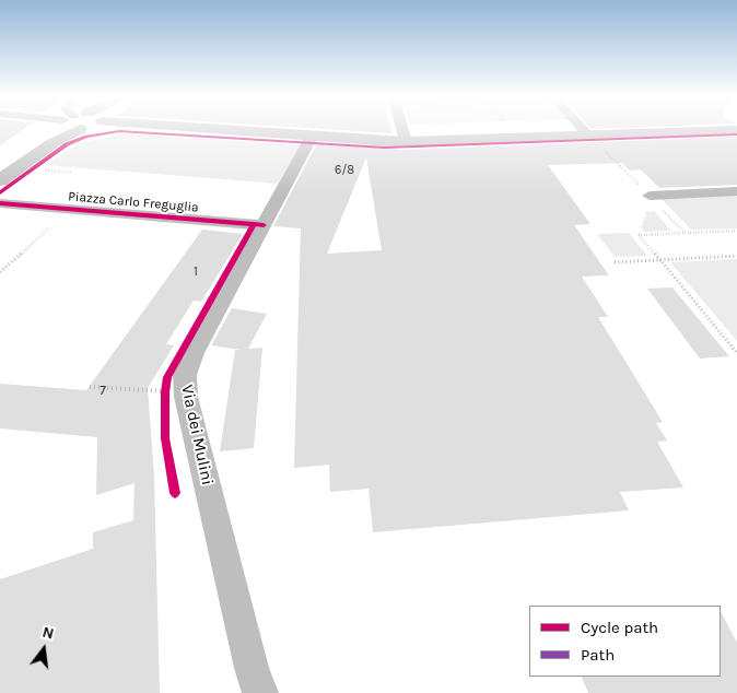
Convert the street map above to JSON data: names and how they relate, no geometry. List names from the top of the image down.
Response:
{
  "streets": {
    "street": ["Piazza Carlo Freguglia", "Via dei Mulini"]
  },
  "crossings": [
    ["Piazza Carlo Freguglia", "Via dei Mulini"]
  ],
  "house_numbers": ["6/8", "1", "7"],
  "legend": ["Cycle path", "Path"],
  "north": "top"
}
